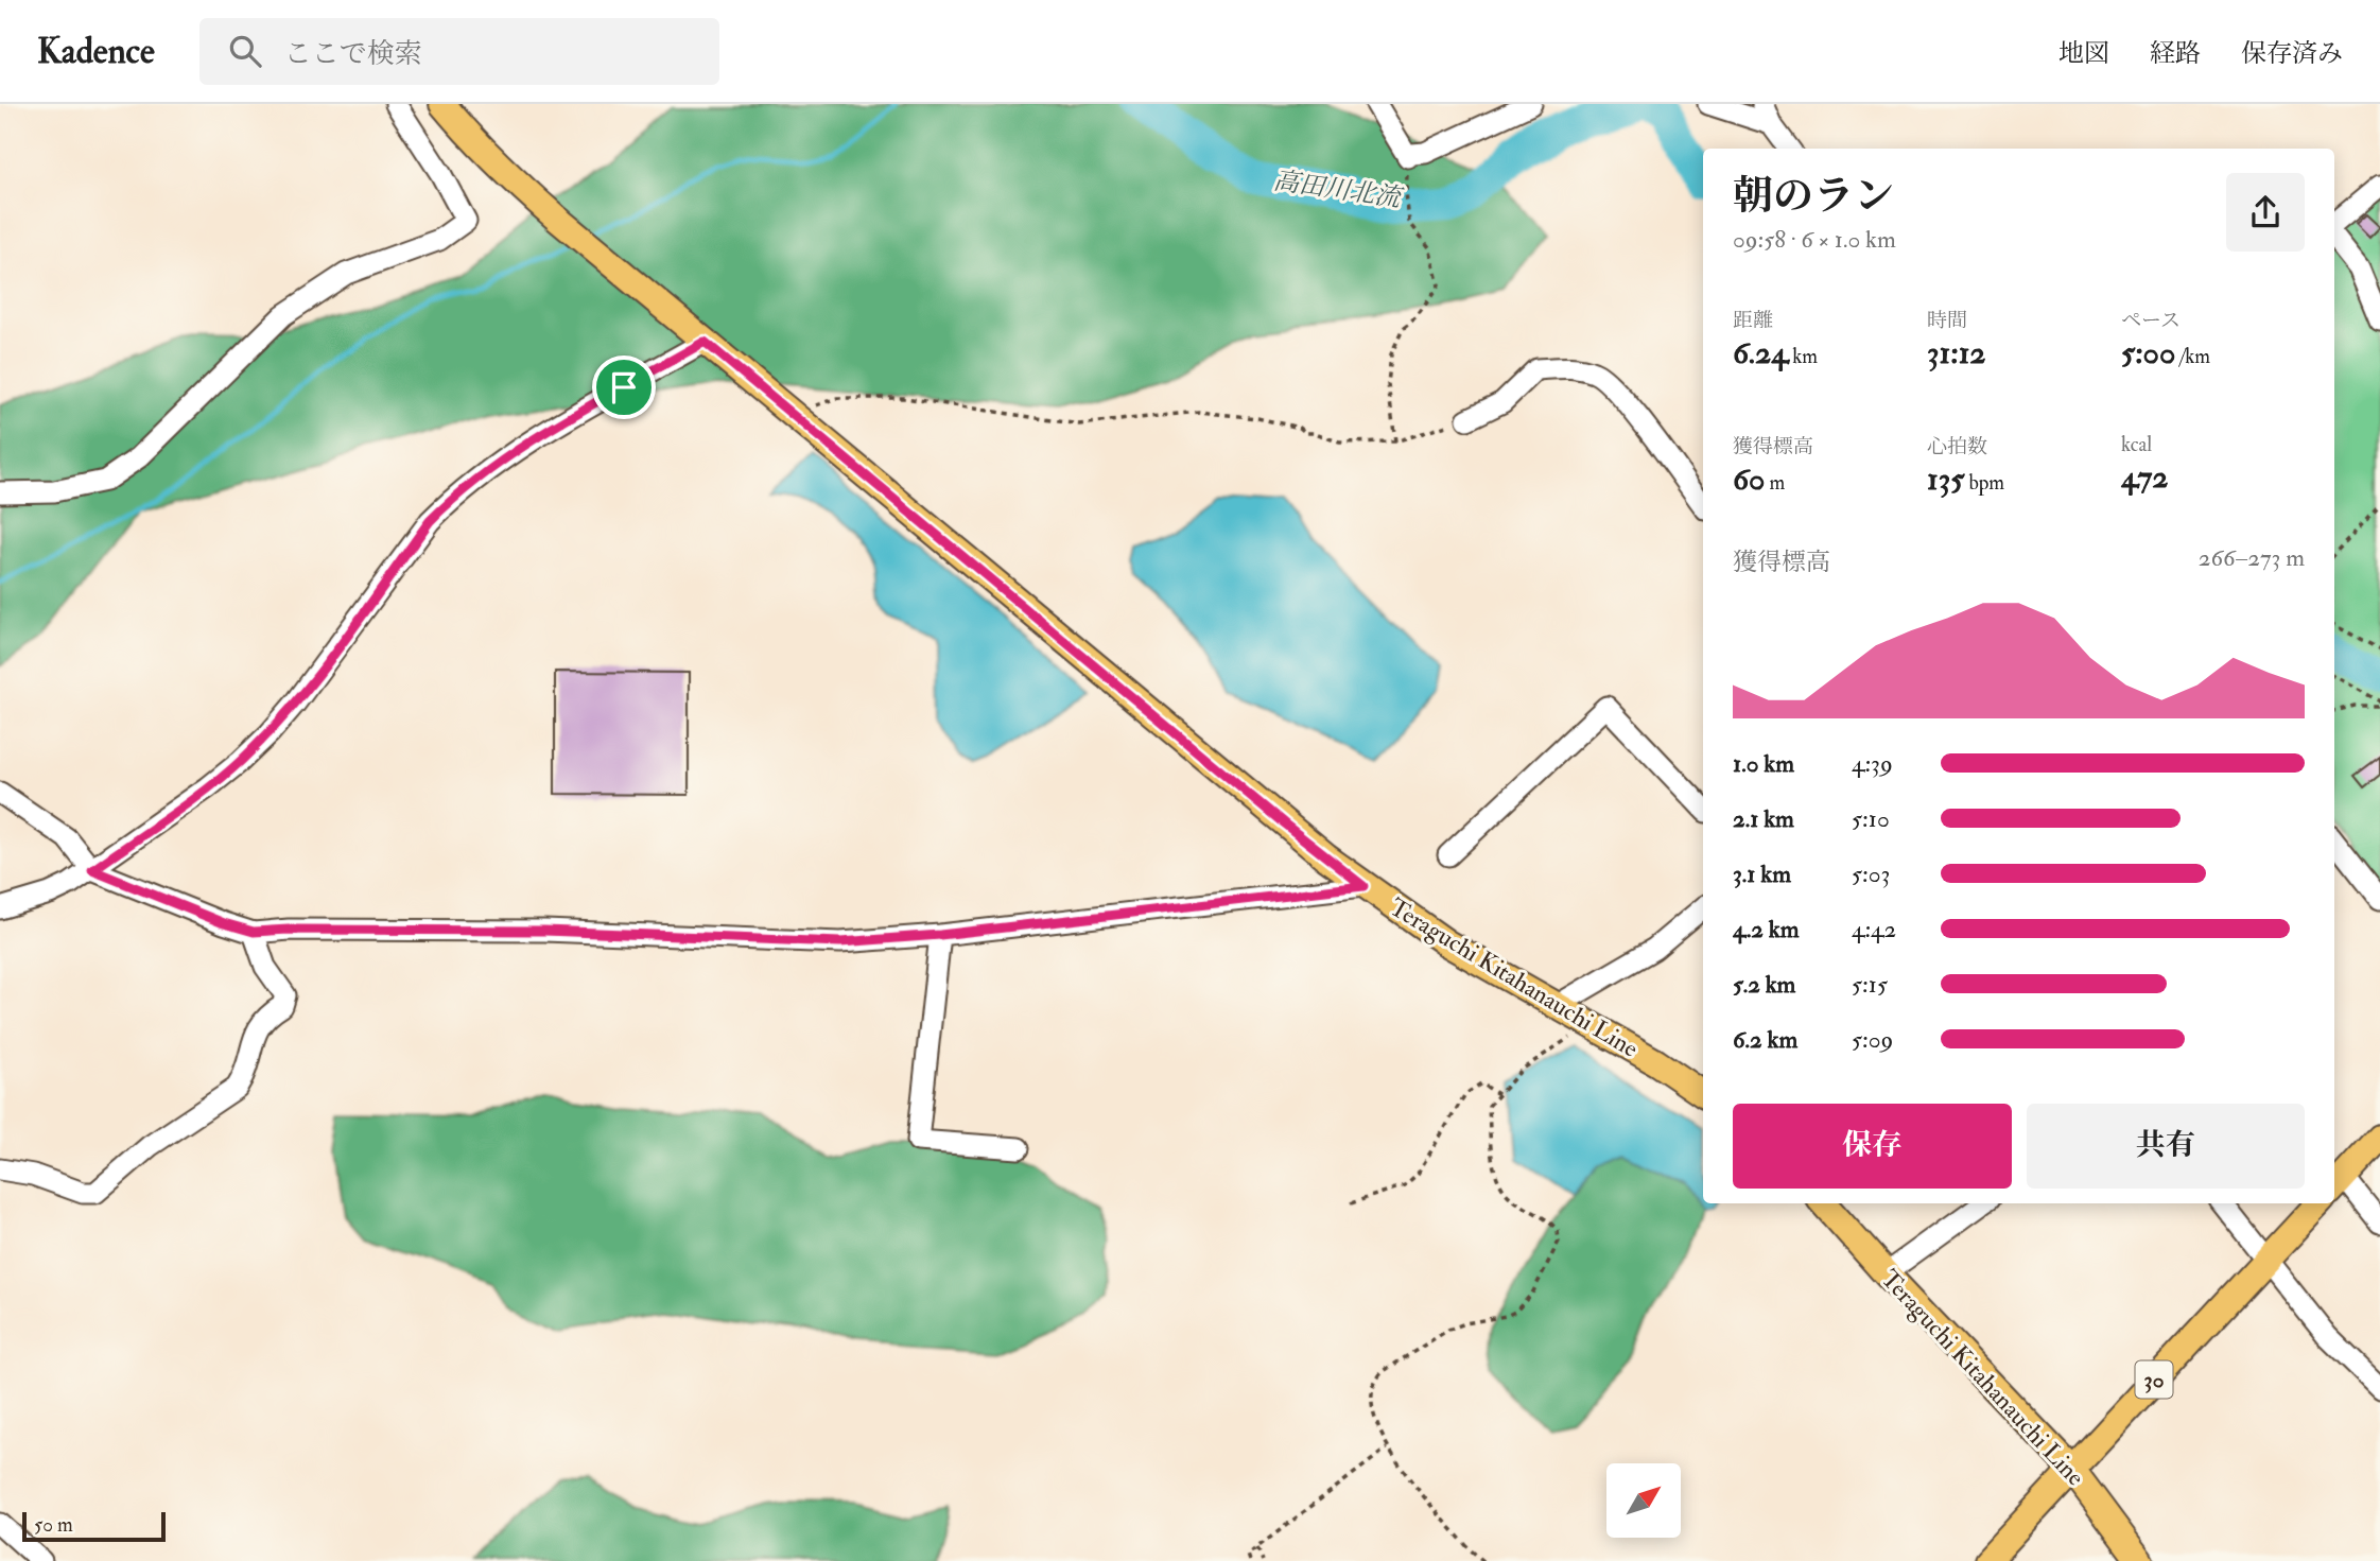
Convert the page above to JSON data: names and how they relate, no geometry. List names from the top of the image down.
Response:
{
  "streets": {
    "main road": ["Teraguchi Kitahanauchi Line", "30"]
  },
  "crossings": [
    ["Teraguchi Kitahanauchi Line", "30"]
  ],
  "water": ["高田川北流"],
  "scale_bar": "50 m",
  "north": "top right",
  "page": {
    "header": "Kadence",
    "search": "ここで検索",
    "nav": ["地図", "経路", "保存済み"],
    "heading": ["朝のラン", "09:58 · 6 × 1.0 km"],
    "stats": [
      ["距離", "6.24 km"],
      ["時間", "31:12"],
      ["ペース", "5:00 /km"],
      ["獲得標高", "60 m"],
      ["心拍数", "135 bpm"],
      ["kcal", "472"]
    ],
    "chart": ["獲得標高", "266–273 m"],
    "list": [
      {
        "name": "1.0 km",
        "note": "4:39"
      },
      {
        "name": "2.1 km",
        "note": "5:10"
      },
      {
        "name": "3.1 km",
        "note": "5:03"
      },
      {
        "name": "4.2 km",
        "note": "4:42"
      },
      {
        "name": "5.2 km",
        "note": "5:15"
      },
      {
        "name": "6.2 km",
        "note": "5:09"
      }
    ],
    "buttons": ["保存", "共有"],
    "scale": "50 m"
  }
}
